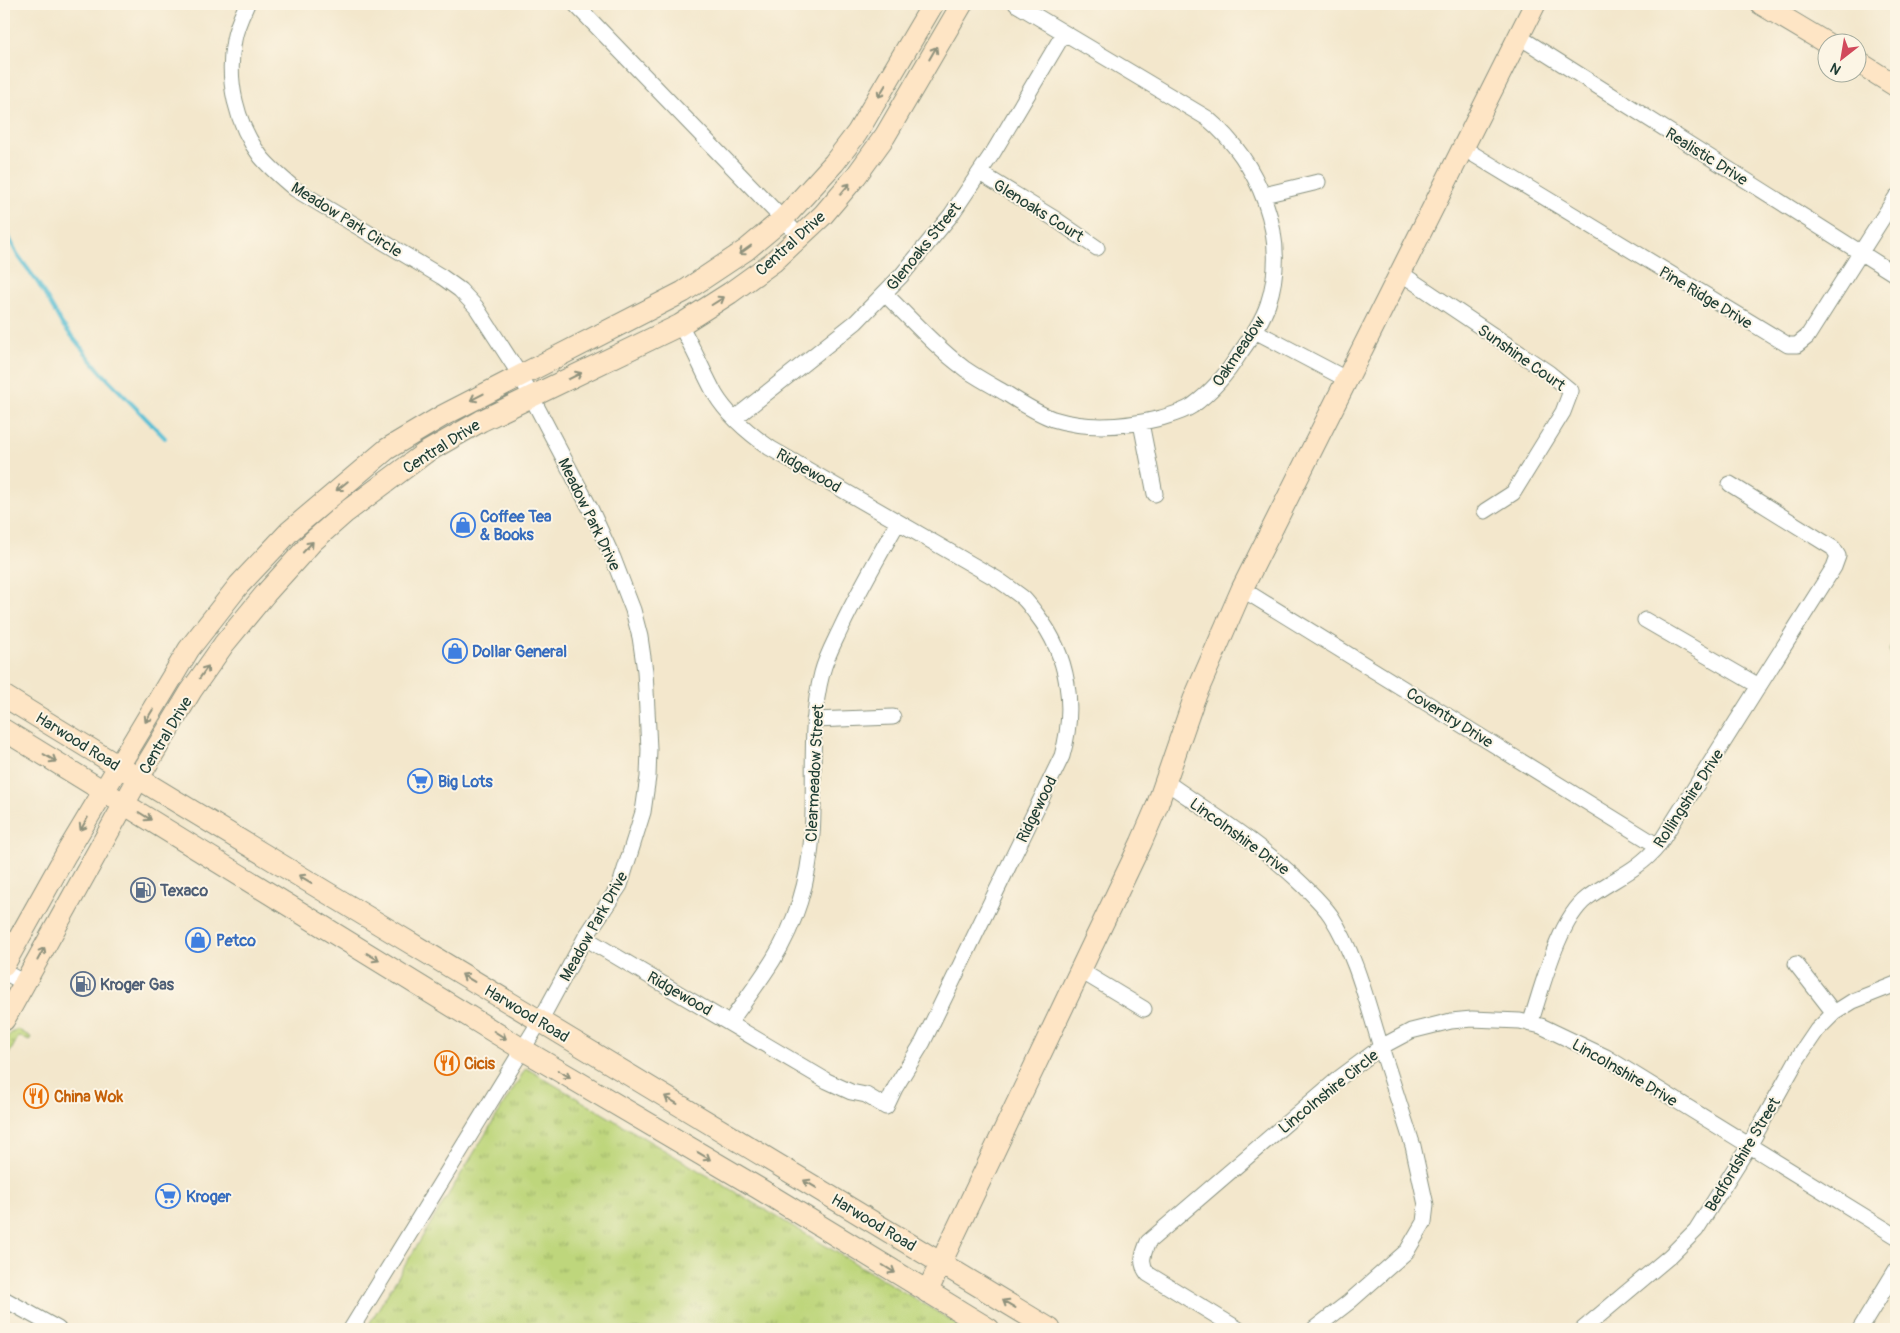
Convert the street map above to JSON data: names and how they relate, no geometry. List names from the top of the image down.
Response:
{
  "streets": {
    "main road": ["Central Drive", "Harwood Road"],
    "street": [
      "Realistic Drive",
      "Glenoaks Court",
      "Meadow Park Circle",
      "Glenoaks Street",
      "Pine Ridge Drive",
      "Oakmeadow",
      "Sunshine Court",
      "Ridgewood",
      "Meadow Park Drive",
      "Coventry Drive",
      "Clearmeadow Street",
      "Rollingshire Drive",
      "Lincolnshire Drive",
      "Lincolnshire Circle",
      "Bedfordshire Street"
    ]
  },
  "crossings": [
    ["Realistic Drive", "Pine Ridge Drive"],
    ["Glenoaks Court", "Glenoaks Street"],
    ["Meadow Park Circle", "Central Drive"],
    ["Meadow Park Circle", "Meadow Park Drive"],
    ["Central Drive", "Ridgewood"],
    ["Central Drive", "Meadow Park Drive"],
    ["Central Drive", "Harwood Road"],
    ["Glenoaks Street", "Oakmeadow"],
    ["Glenoaks Street", "Ridgewood"],
    ["Ridgewood", "Meadow Park Drive"],
    ["Ridgewood", "Clearmeadow Street"],
    ["Meadow Park Drive", "Harwood Road"],
    ["Coventry Drive", "Rollingshire Drive"],
    ["Rollingshire Drive", "Lincolnshire Drive"],
    ["Lincolnshire Drive", "Lincolnshire Circle"],
    ["Lincolnshire Drive", "Bedfordshire Street"]
  ],
  "places": {
    "shop": ["Coffee Tea & Books", "Dollar General", "Petco"],
    "supermarket": ["Big Lots", "Kroger"],
    "fuel station": ["Texaco", "Kroger Gas"],
    "restaurant": ["Cicis", "China Wok"]
  },
  "north": "bottom left"
}
